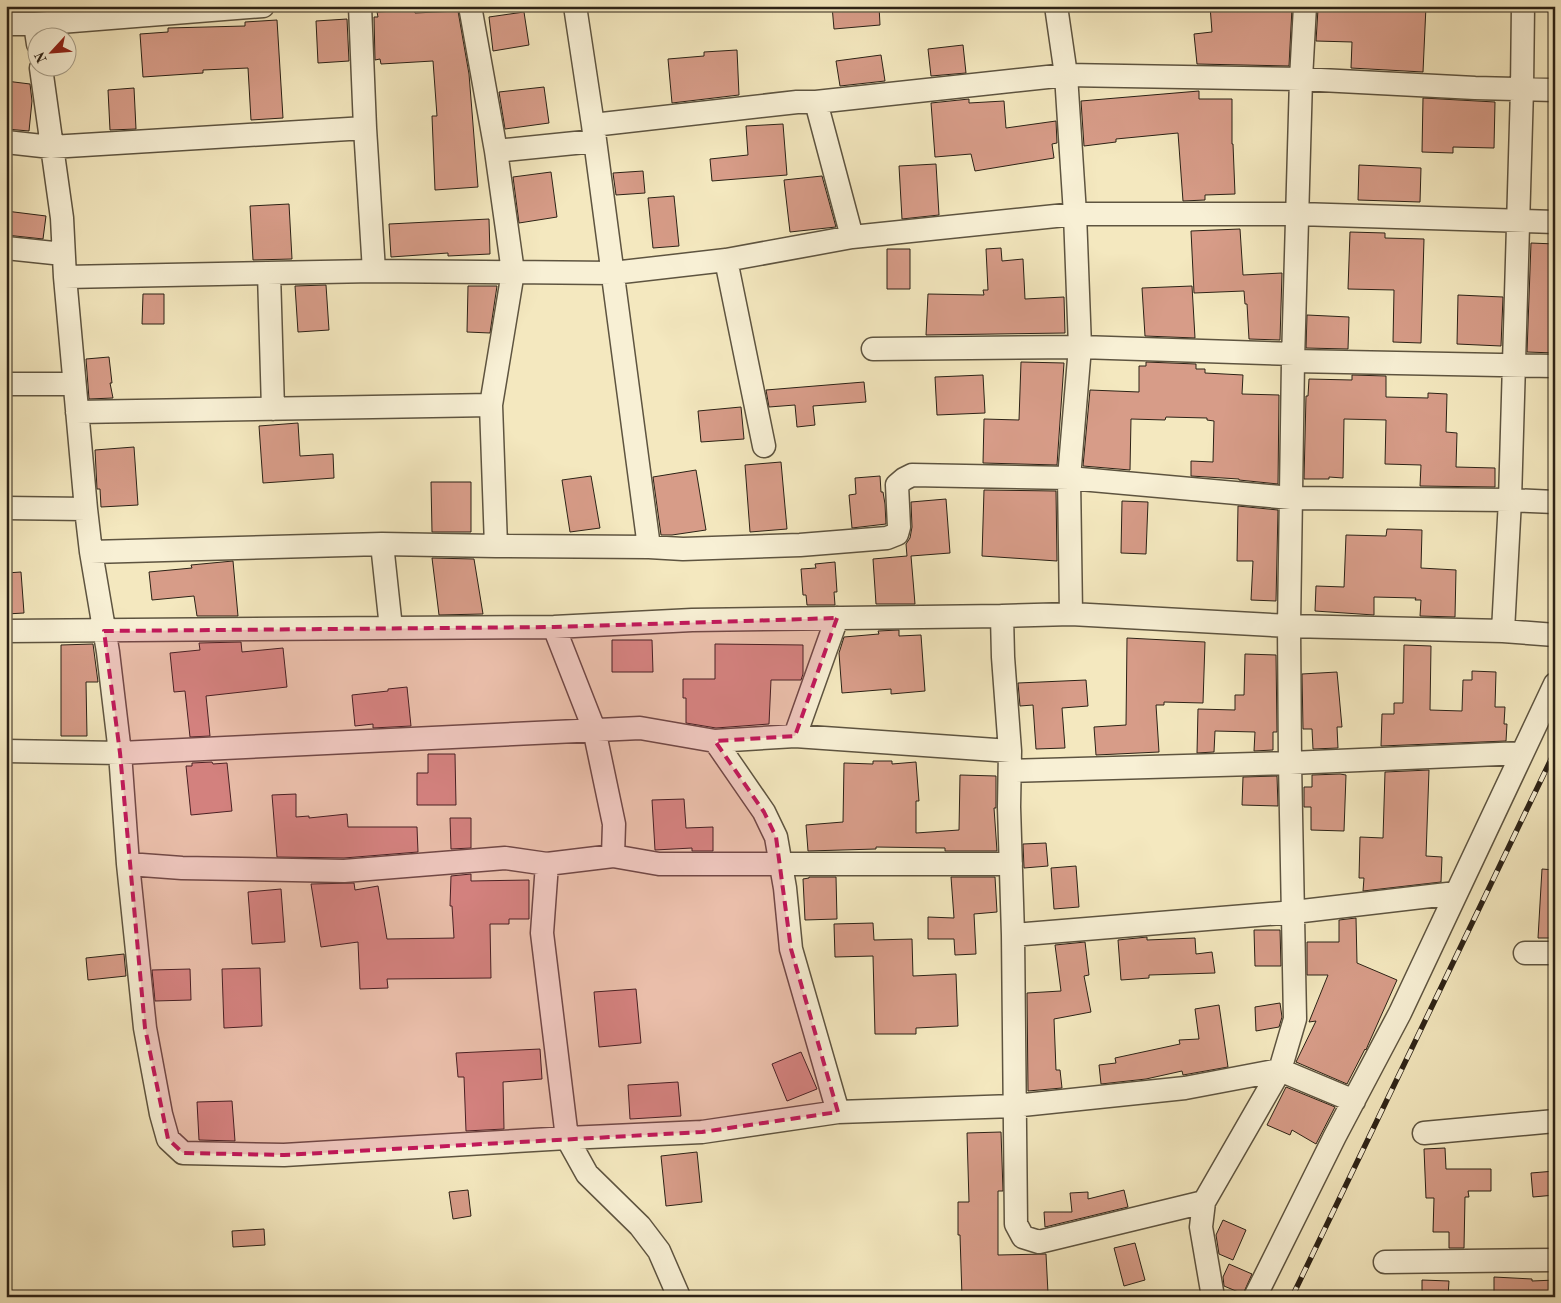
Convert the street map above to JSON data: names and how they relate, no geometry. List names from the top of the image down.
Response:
{
  "north": "bottom left"
}
